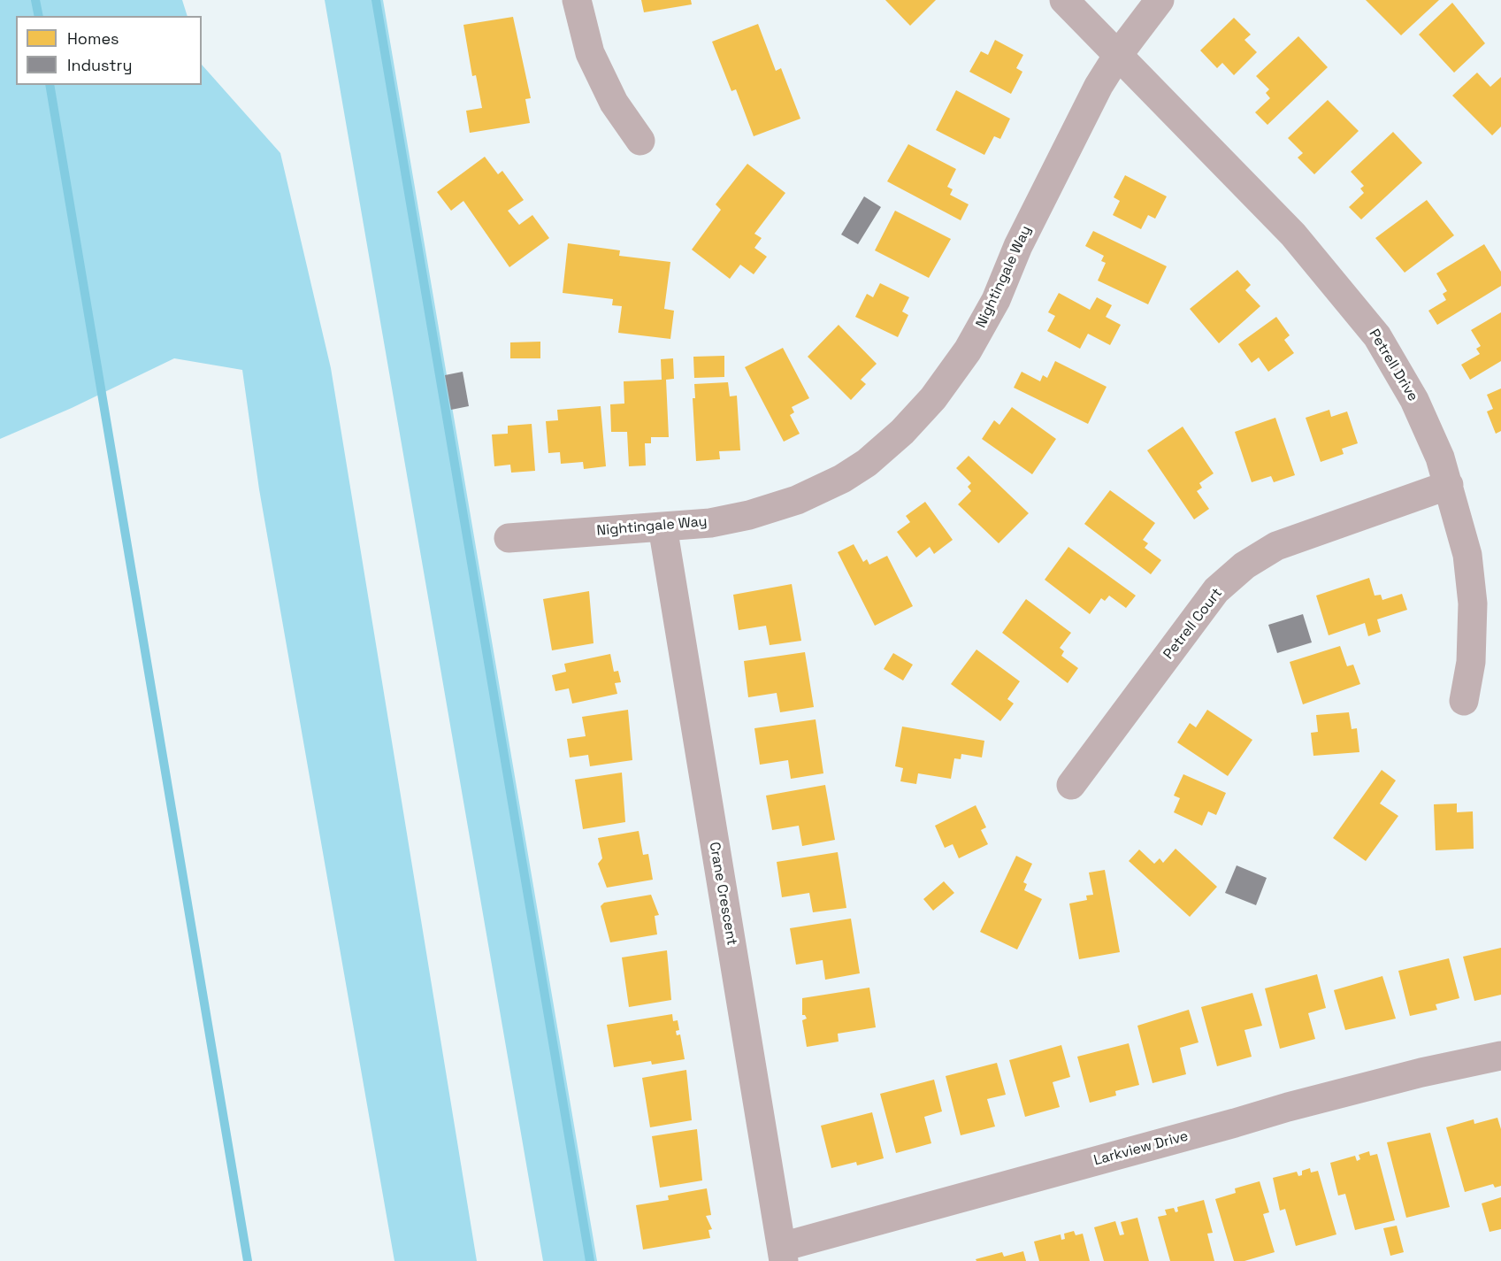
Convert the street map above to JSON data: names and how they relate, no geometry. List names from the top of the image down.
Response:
{
  "streets": {
    "street": [
      "Nightingale Way",
      "Petrell Drive",
      "Petrell Court",
      "Crane Crescent",
      "Larkview Drive"
    ]
  },
  "crossings": [
    ["Nightingale Way", "Petrell Drive"],
    ["Nightingale Way", "Crane Crescent"],
    ["Petrell Drive", "Petrell Court"],
    ["Crane Crescent", "Larkview Drive"]
  ],
  "legend": ["Homes", "Industry"]
}
